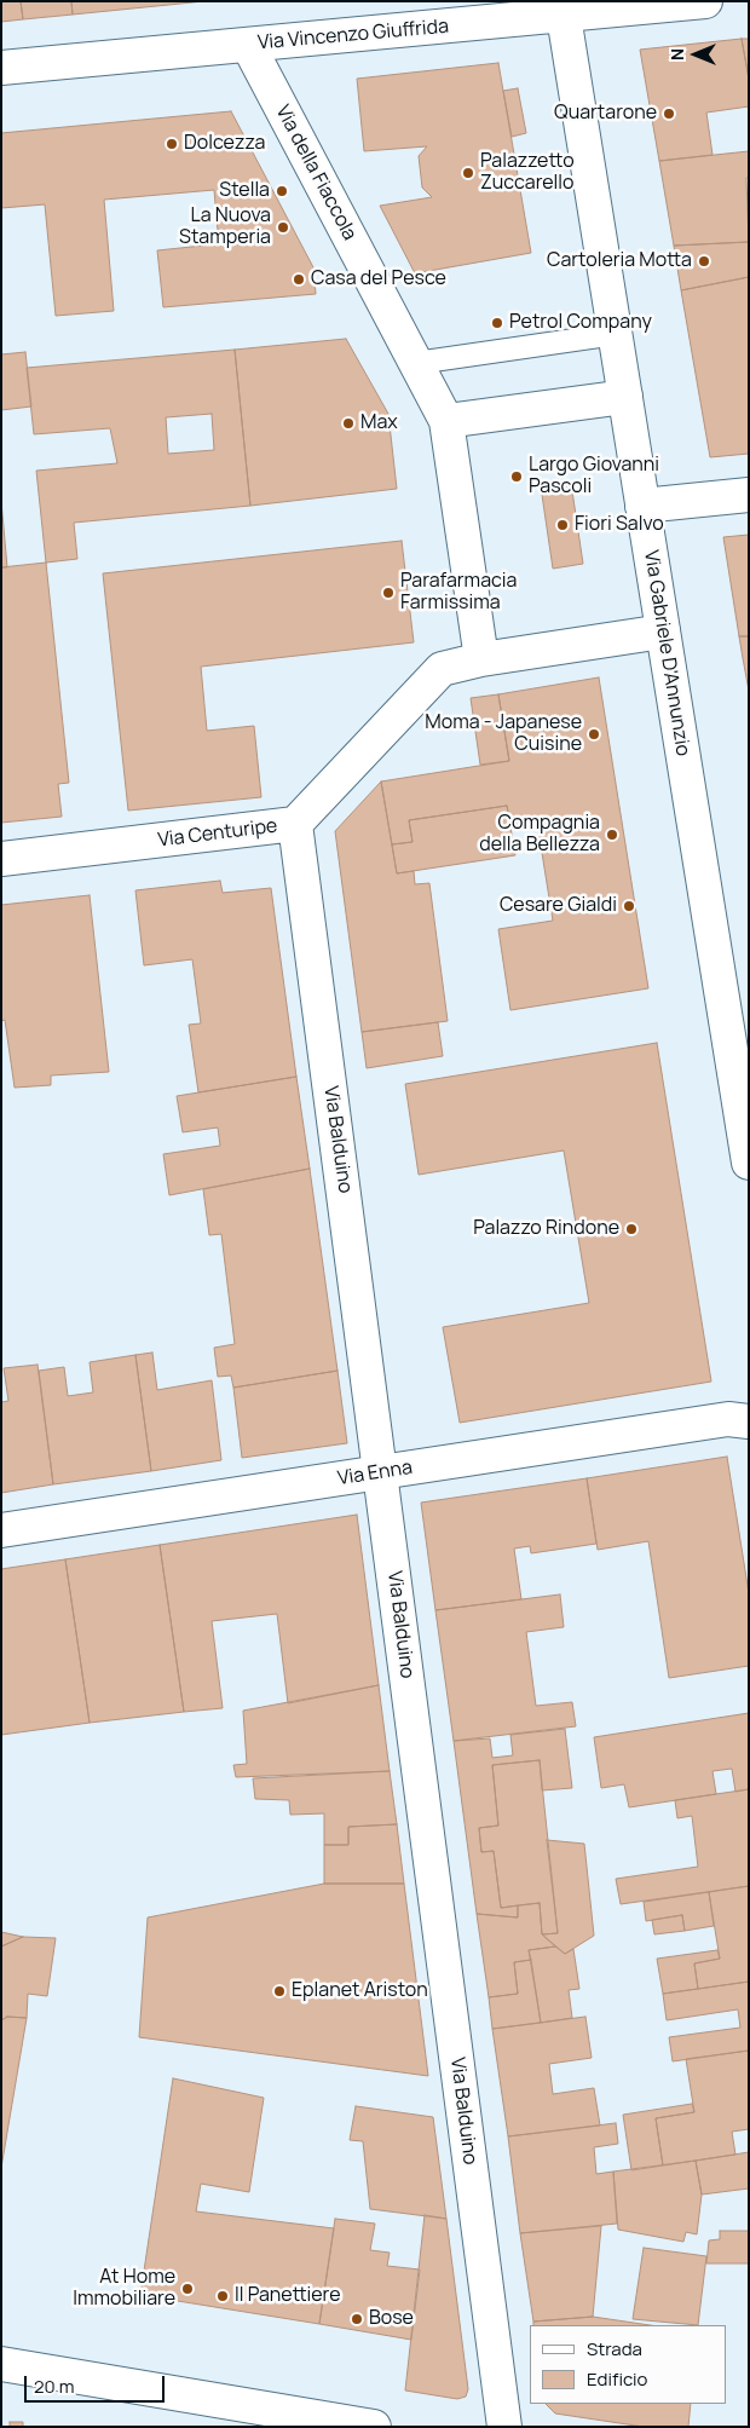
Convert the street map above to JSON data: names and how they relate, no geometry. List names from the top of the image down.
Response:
{
  "streets": {
    "street": [
      "Via Vincenzo Giuffrida",
      "Via della Fiaccola",
      "Via Gabriele D'Annunzio",
      "Via Centuripe",
      "Via Balduino",
      "Via Enna"
    ]
  },
  "crossings": [
    ["Via Vincenzo Giuffrida", "Via della Fiaccola"],
    ["Via Vincenzo Giuffrida", "Via Gabriele D'Annunzio"],
    ["Via della Fiaccola", "Via Centuripe"],
    ["Via Centuripe", "Via Balduino"],
    ["Via Balduino", "Via Enna"]
  ],
  "places": [
    "Quartarone",
    "Dolcezza",
    "Palazzetto Zuccarello",
    "Stella",
    "La Nuova Stamperia",
    "Cartoleria Motta",
    "Casa del Pesce",
    "Petrol Company",
    "Max",
    "Largo Giovanni Pascoli",
    "Fiori Salvo",
    "Parafarmacia Farmissima",
    "Moma - Japanese Cuisine",
    "Compagnia della Bellezza",
    "Cesare Gialdi",
    "Palazzo Rindone",
    "Eplanet Ariston",
    "At Home Immobiliare",
    "Il Panettiere",
    "Bose"
  ],
  "legend": ["Strada", "Edificio"],
  "scale_bar": "20 m",
  "north": "left"
}
